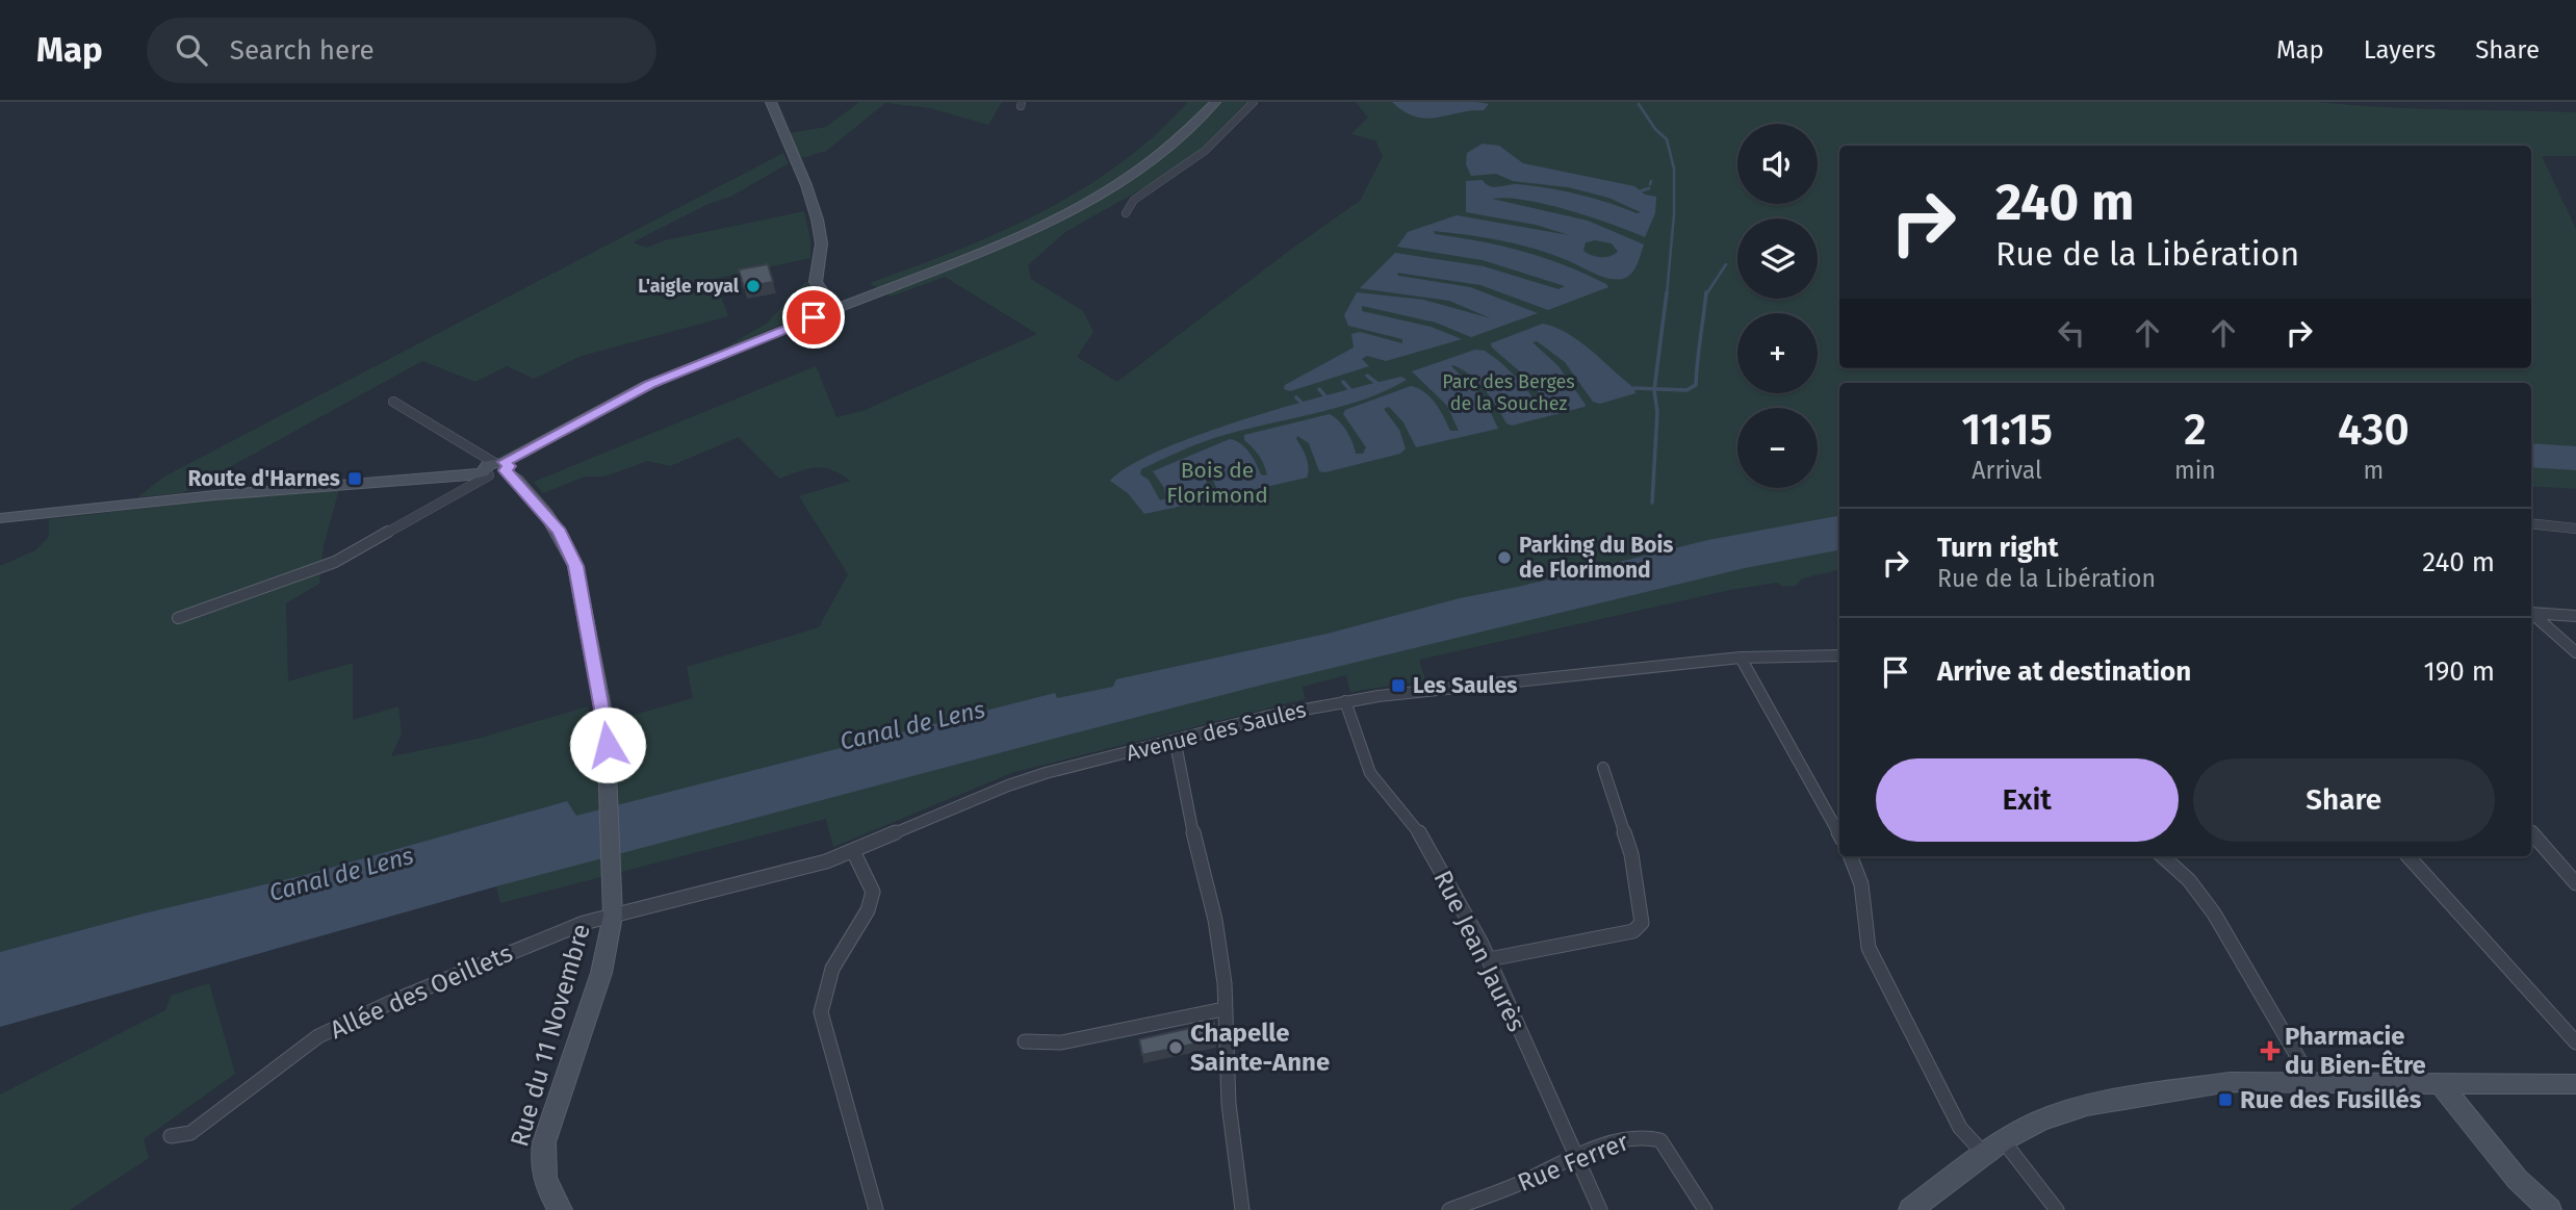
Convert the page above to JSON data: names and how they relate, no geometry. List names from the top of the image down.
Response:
{
  "streets": {
    "main road": ["Rue du 11 Novembre"],
    "street": [
      "Avenue des Saules",
      "Rue Jean Jaurès",
      "Allée des Oeillets",
      "Rue Ferrer"
    ]
  },
  "crossings": [
    ["Avenue des Saules", "Rue Jean Jaurès"],
    ["Avenue des Saules", "Allée des Oeillets"],
    ["Avenue des Saules", "Rue du 11 Novembre"],
    ["Rue Jean Jaurès", "Rue Ferrer"],
    ["Allée des Oeillets", "Rue du 11 Novembre"]
  ],
  "water": ["Canal de Lens"],
  "parks": ["Parc des Berges de la Souchez", "Bois de Florimond"],
  "places": {
    "other": ["L'aigle royal", "Parking du Bois de Florimond", "Chapelle Sainte-Anne"],
    "transit": ["Route d'Harnes", "Les Saules", "Rue des Fusillés"],
    "health": ["Pharmacie du Bien-Être"]
  },
  "page": {
    "header": "Map",
    "search": "Search here",
    "nav": ["Map", "Layers", "Share"],
    "map_buttons": ["+", "−"],
    "turn": ["240 m", "Rue de la Libération"],
    "eta": [
      "11:15",
      "Arrival",
      "2",
      "min",
      "430",
      "m"
    ],
    "list": [
      {
        "name": "Turn right",
        "note": "Rue de la Libération",
        "value": "240 m"
      },
      {
        "name": "Arrive at destination",
        "value": "190 m"
      }
    ],
    "buttons": ["Exit", "Share"]
  }
}
